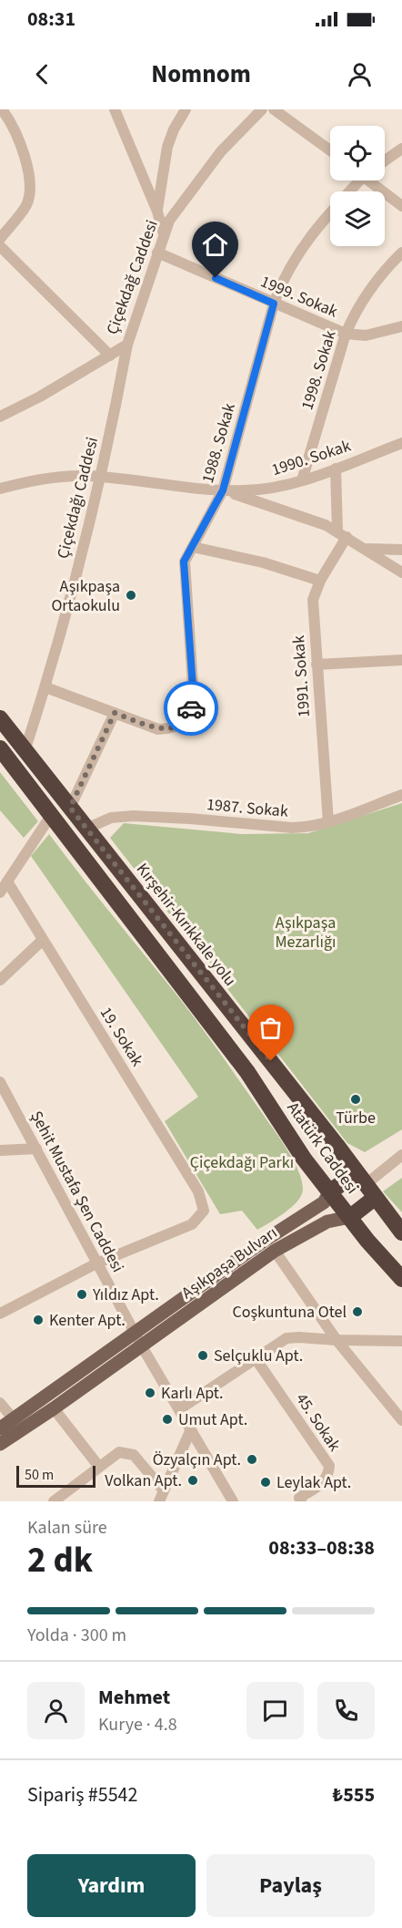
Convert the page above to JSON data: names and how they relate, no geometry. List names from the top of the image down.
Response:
{
  "streets": {
    "highway": ["Kırşehir-Kırıkkale yolu", "Atatürk Caddesi"],
    "main road": ["Aşıkpaşa Bulvarı"],
    "street": [
      "Çiçekdağ Caddesi",
      "1999. Sokak",
      "1998. Sokak",
      "1988. Sokak",
      "1990. Sokak",
      "Çiçekdağı Caddesi",
      "1991. Sokak",
      "1987. Sokak",
      "19. Sokak",
      "Şehit Mustafa Şen Caddesi",
      "45. Sokak"
    ]
  },
  "crossings": [
    ["Çiçekdağ Caddesi", "1999. Sokak"],
    ["Çiçekdağ Caddesi", "Çiçekdağı Caddesi"],
    ["1999. Sokak", "1998. Sokak"],
    ["1999. Sokak", "1988. Sokak"],
    ["1998. Sokak", "1990. Sokak"],
    ["1988. Sokak", "1990. Sokak"],
    ["1988. Sokak", "Çiçekdağı Caddesi"],
    ["1990. Sokak", "Çiçekdağı Caddesi"],
    ["Çiçekdağı Caddesi", "Kırşehir-Kırıkkale yolu"],
    ["1991. Sokak", "1987. Sokak"],
    ["1987. Sokak", "Kırşehir-Kırıkkale yolu"],
    ["19. Sokak", "Şehit Mustafa Şen Caddesi"],
    ["Atatürk Caddesi", "Aşıkpaşa Bulvarı"],
    ["Şehit Mustafa Şen Caddesi", "Aşıkpaşa Bulvarı"]
  ],
  "parks": ["Aşıkpaşa Mezarlığı", "Çiçekdağı Parkı"],
  "places": [
    "Aşıkpaşa Ortaokulu",
    "Türbe",
    "Yıldız Apt.",
    "Coşkuntuna Otel",
    "Kenter Apt.",
    "Selçuklu Apt.",
    "Karlı Apt.",
    "Umut Apt.",
    "Özyalçın Apt.",
    "Volkan Apt.",
    "Leylak Apt."
  ],
  "scale_bar": "50 m",
  "page": {
    "status": "08:31",
    "header": "Nomnom",
    "scale": "50 m",
    "heading": ["2 dk", "Kalan süre", "08:33–08:38"],
    "panel": [
      "Mehmet",
      "Kurye · 4.8",
      "Sipariş #5542",
      "₺555"
    ],
    "bar": "Yolda · 300 m",
    "buttons": ["Yardım", "Paylaş"]
  }
}
